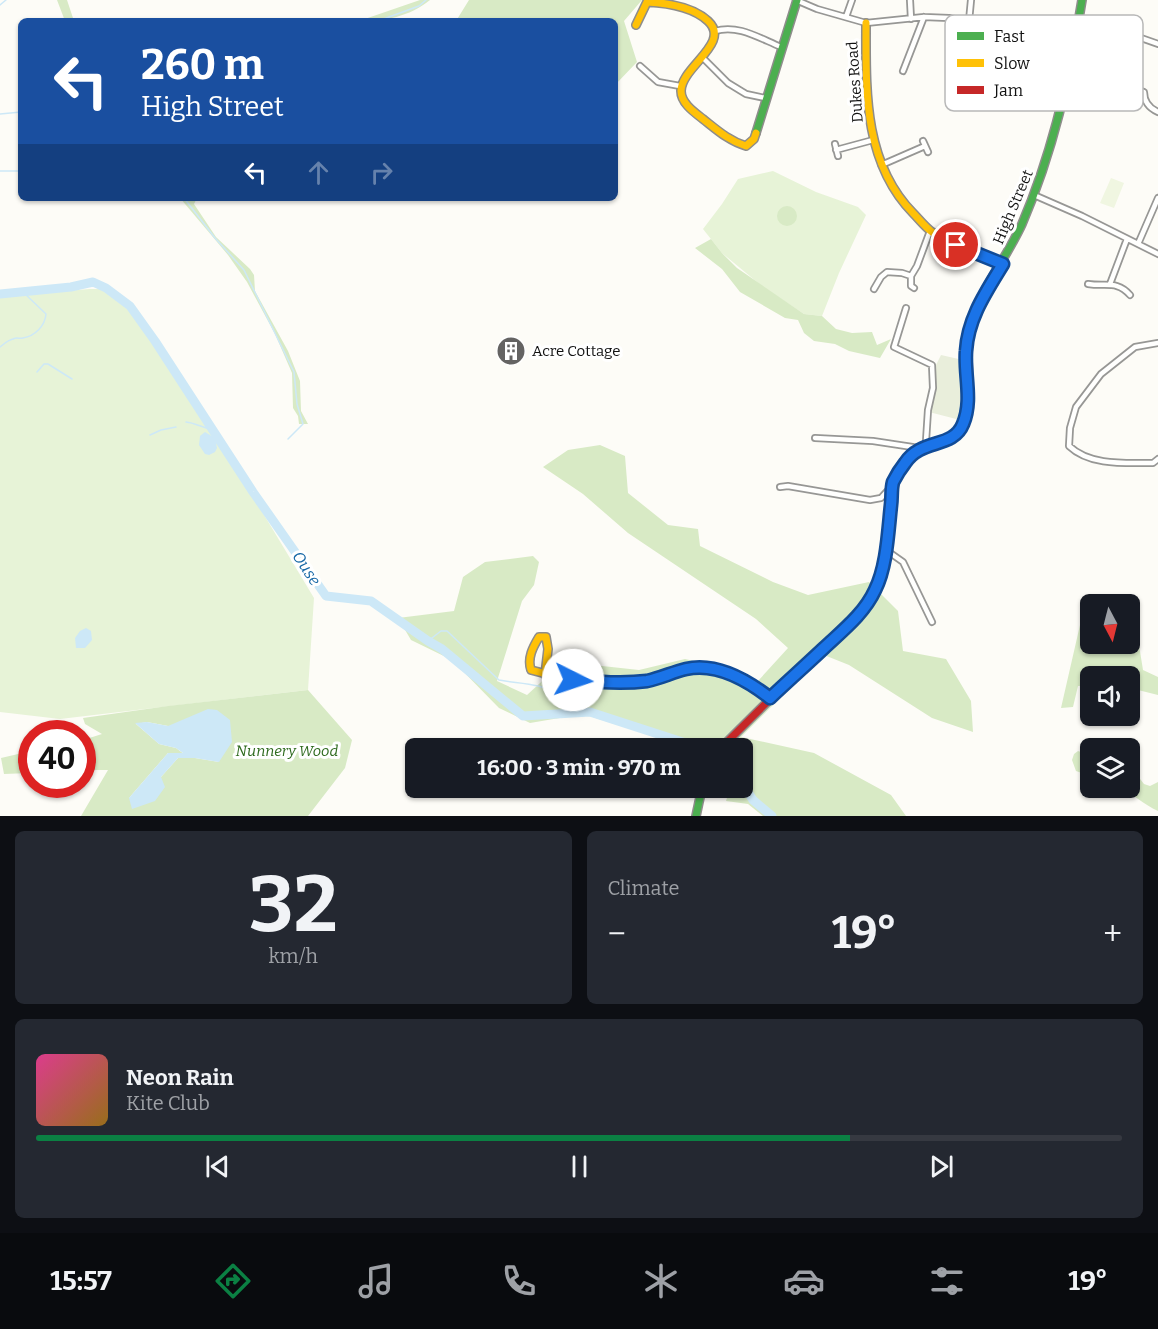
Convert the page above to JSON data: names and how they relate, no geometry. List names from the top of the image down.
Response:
{
  "streets": {
    "street": ["Dukes Road", "High Street"]
  },
  "crossings": [
    ["Dukes Road", "High Street"]
  ],
  "water": ["Ouse"],
  "parks": ["Nunnery Wood"],
  "places": {
    "building": ["Acre Cottage"]
  },
  "legend": ["Fast", "Slow", "Jam"],
  "north": "bottom",
  "page": {
    "turn": ["260 m", "High Street"],
    "limit": "40",
    "trip": "16:00 · 3 min · 970 m",
    "tile": [
      ["32", "km/h"],
      "Climate"
    ],
    "heat": ["−", "19°", "+"],
    "song": ["Neon Rain", "Kite Club"],
    "tabs": ["15:57", "19°"]
  }
}
